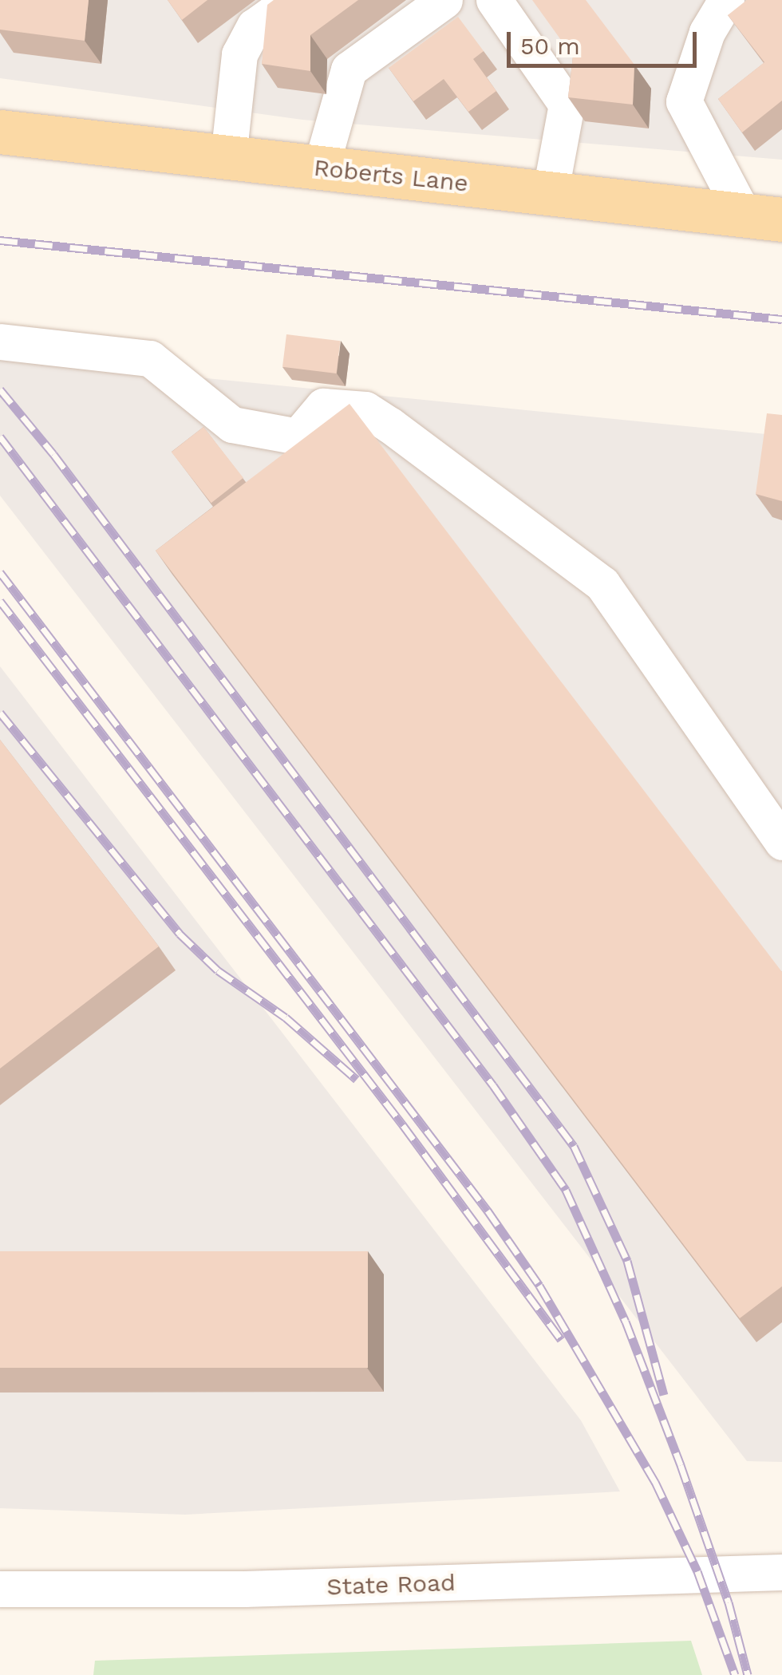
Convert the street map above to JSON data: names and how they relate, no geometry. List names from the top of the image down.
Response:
{
  "streets": {
    "main road": ["Roberts Lane"],
    "street": ["State Road"]
  },
  "scale_bar": "50 m"
}
